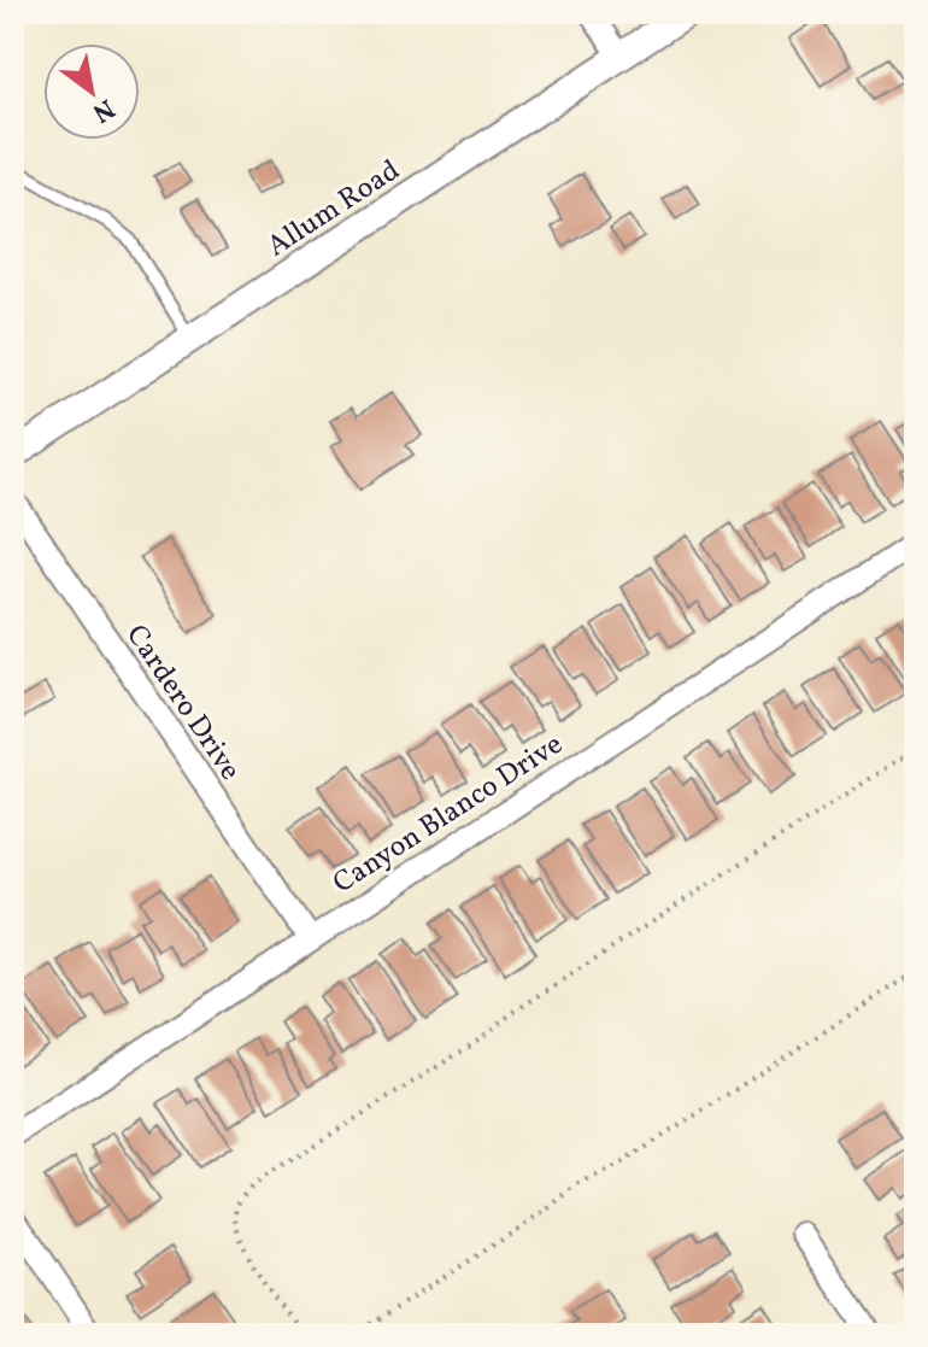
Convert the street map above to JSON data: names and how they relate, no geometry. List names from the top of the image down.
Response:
{
  "streets": {
    "street": ["Allum Road", "Cardero Drive", "Canyon Blanco Drive"]
  },
  "crossings": [
    ["Cardero Drive", "Canyon Blanco Drive"]
  ],
  "north": "bottom right"
}
